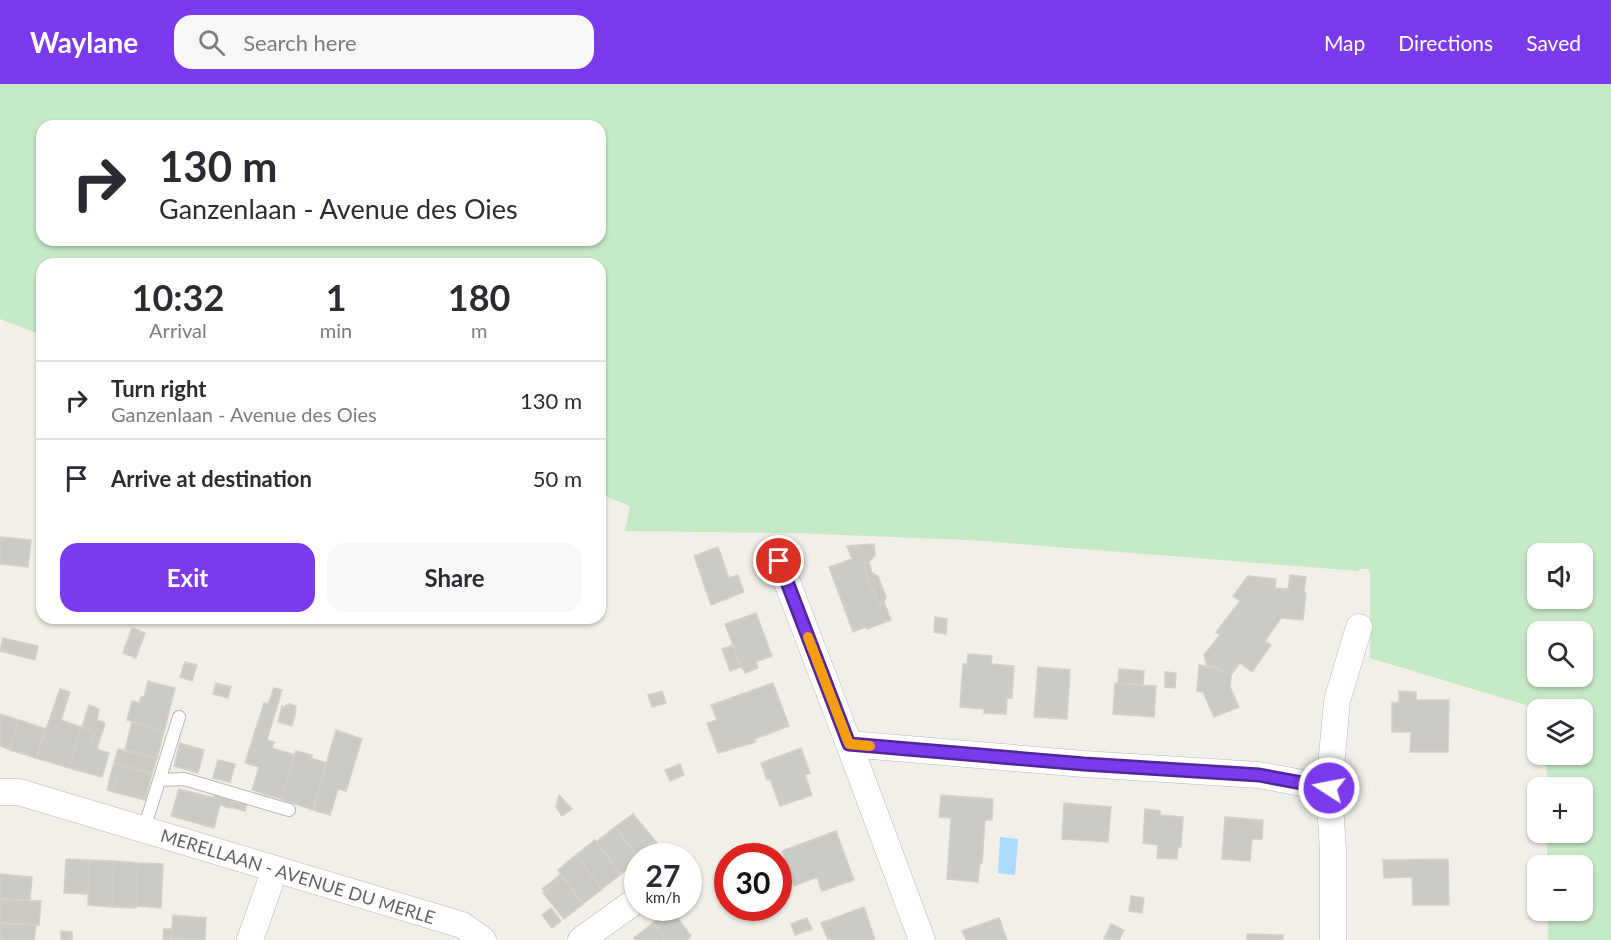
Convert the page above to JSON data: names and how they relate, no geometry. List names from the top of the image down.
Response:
{
  "streets": {
    "street": ["MERELLAAN - AVENUE DU MERLE"]
  },
  "page": {
    "header": "Waylane",
    "search": "Search here",
    "nav": ["Map", "Directions", "Saved"],
    "turn": ["130 m", "Ganzenlaan - Avenue des Oies"],
    "eta": [
      "10:32",
      "Arrival",
      "1",
      "min",
      "180",
      "m"
    ],
    "list": [
      {
        "name": "Turn right",
        "note": "Ganzenlaan - Avenue des Oies",
        "value": "130 m"
      },
      {
        "name": "Arrive at destination",
        "value": "50 m"
      }
    ],
    "buttons": ["Exit", "Share"],
    "map_buttons": ["+", "−"],
    "speed": "27 km/h",
    "limit": "30"
  }
}
